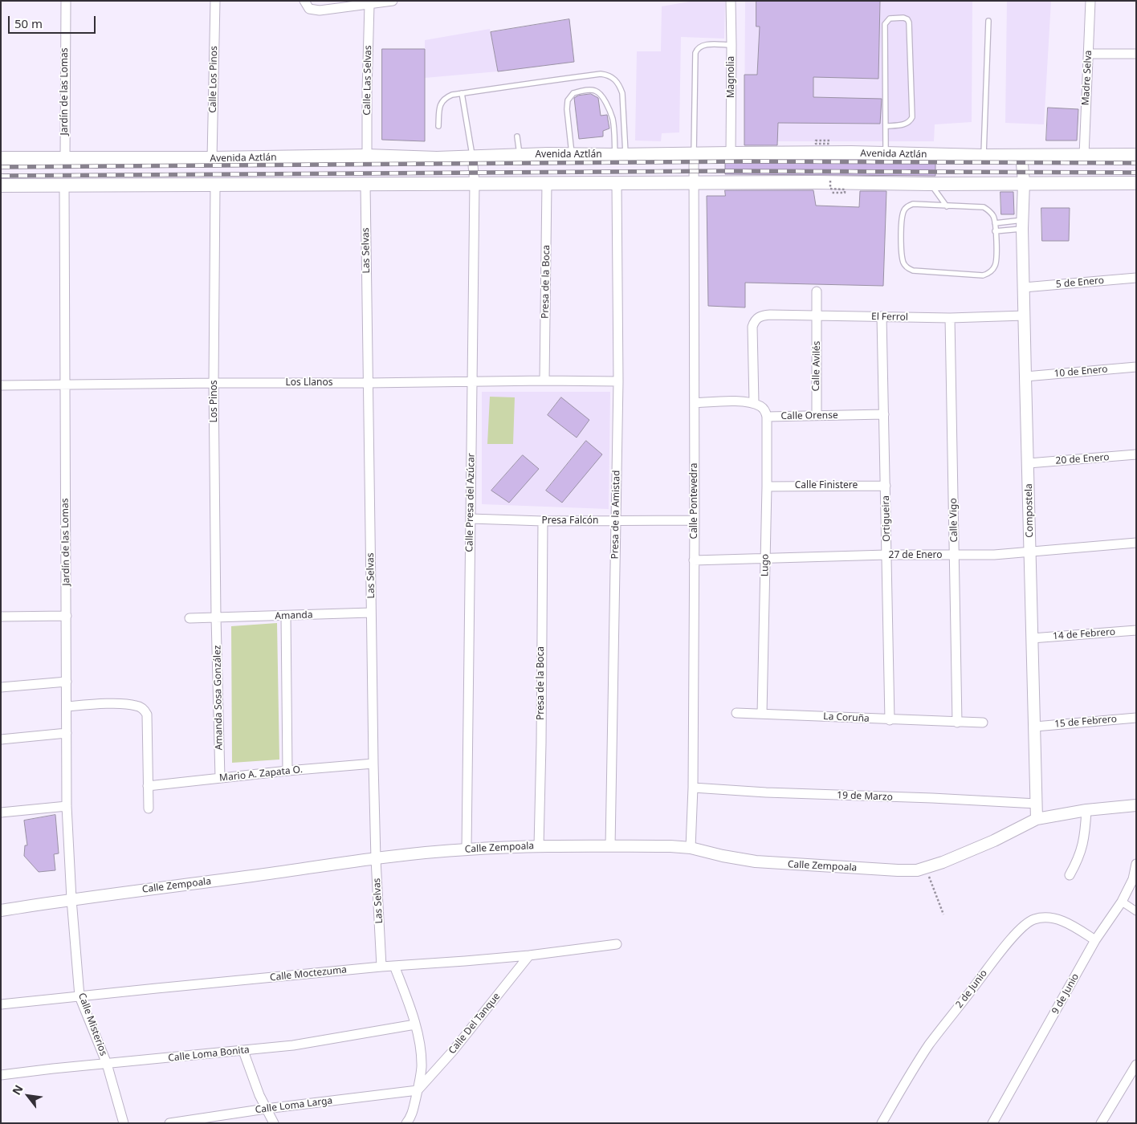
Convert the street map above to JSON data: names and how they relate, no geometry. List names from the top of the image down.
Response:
{
  "streets": {
    "main road": ["Avenida Aztlán"],
    "street": [
      "Magnolia",
      "Madre Selva",
      "Calle Los Pinos",
      "Calle Las Selvas",
      "Jardín de las Lomas",
      "Las Selvas",
      "Presa de la Boca",
      "5 de Enero",
      "El Ferrol",
      "Calle Avilés",
      "10 de Enero",
      "Los Llanos",
      "Los Pinos",
      "Calle Orense",
      "20 de Enero",
      "Calle Finistere",
      "Calle Pontevedra",
      "Calle Presa del Azúcar",
      "Compostela",
      "Presa de la Amistad",
      "Ortigueira",
      "Calle Vigo",
      "Presa Falcón",
      "27 de Enero",
      "Lugo",
      "Amanda",
      "14 de Febrero",
      "Amanda Sosa González",
      "La Coruña",
      "15 de Febrero",
      "Mario A. Zapata O.",
      "19 de Marzo",
      "Calle Zempoala",
      "Calle Moctezuma",
      "2 de Junio",
      "9 de Junio",
      "Calle Del Tanque",
      "Calle Misterios",
      "Calle Loma Bonita",
      "Calle Loma Larga"
    ]
  },
  "crossings": [
    ["Magnolia", "Avenida Aztlán"],
    ["Madre Selva", "Avenida Aztlán"],
    ["Calle Los Pinos", "Avenida Aztlán"],
    ["Calle Las Selvas", "Avenida Aztlán"],
    ["Jardín de las Lomas", "Avenida Aztlán"],
    ["Jardín de las Lomas", "Los Llanos"],
    ["Jardín de las Lomas", "Calle Zempoala"],
    ["Jardín de las Lomas", "Calle Misterios"],
    ["Avenida Aztlán", "Calle Pontevedra"],
    ["Avenida Aztlán", "Calle Presa del Azúcar"],
    ["Avenida Aztlán", "Compostela"],
    ["Las Selvas", "Los Llanos"],
    ["Las Selvas", "Amanda"],
    ["Las Selvas", "Mario A. Zapata O."],
    ["Las Selvas", "Calle Zempoala"],
    ["Las Selvas", "Calle Moctezuma"],
    ["Presa de la Boca", "Los Llanos"],
    ["Presa de la Boca", "Presa Falcón"],
    ["Presa de la Boca", "Calle Zempoala"],
    ["5 de Enero", "Compostela"],
    ["El Ferrol", "Calle Avilés"],
    ["El Ferrol", "Calle Orense"],
    ["El Ferrol", "Compostela"],
    ["El Ferrol", "Ortigueira"],
    ["El Ferrol", "Calle Vigo"],
    ["Calle Avilés", "Calle Orense"],
    ["10 de Enero", "Compostela"],
    ["Los Llanos", "Los Pinos"],
    ["Los Llanos", "Calle Presa del Azúcar"],
    ["Los Llanos", "Presa de la Amistad"],
    ["Los Pinos", "Amanda"],
    ["Los Pinos", "Amanda Sosa González"],
    ["Calle Orense", "Ortigueira"],
    ["Calle Orense", "Lugo"],
    ["20 de Enero", "Compostela"],
    ["Calle Finistere", "Ortigueira"],
    ["Calle Finistere", "Lugo"],
    ["Calle Pontevedra", "Presa Falcón"],
    ["Calle Pontevedra", "27 de Enero"],
    ["Calle Pontevedra", "19 de Marzo"],
    ["Calle Pontevedra", "Calle Zempoala"],
    ["Calle Presa del Azúcar", "Presa Falcón"],
    ["Calle Presa del Azúcar", "Calle Zempoala"],
    ["Compostela", "27 de Enero"],
    ["Compostela", "14 de Febrero"],
    ["Compostela", "15 de Febrero"],
    ["Compostela", "19 de Marzo"],
    ["Compostela", "Calle Zempoala"],
    ["Presa de la Amistad", "Presa Falcón"],
    ["Presa de la Amistad", "Calle Zempoala"],
    ["Ortigueira", "27 de Enero"],
    ["Ortigueira", "La Coruña"],
    ["Calle Vigo", "27 de Enero"],
    ["Calle Vigo", "La Coruña"],
    ["27 de Enero", "Lugo"],
    ["Lugo", "La Coruña"],
    ["Amanda", "Amanda Sosa González"],
    ["Amanda Sosa González", "Mario A. Zapata O."],
    ["Calle Zempoala", "Calle Misterios"],
    ["Calle Moctezuma", "Calle Del Tanque"],
    ["Calle Moctezuma", "Calle Misterios"],
    ["2 de Junio", "9 de Junio"],
    ["Calle Del Tanque", "Calle Loma Larga"],
    ["Calle Misterios", "Calle Loma Bonita"]
  ],
  "scale_bar": "50 m",
  "north": "top left"
}
